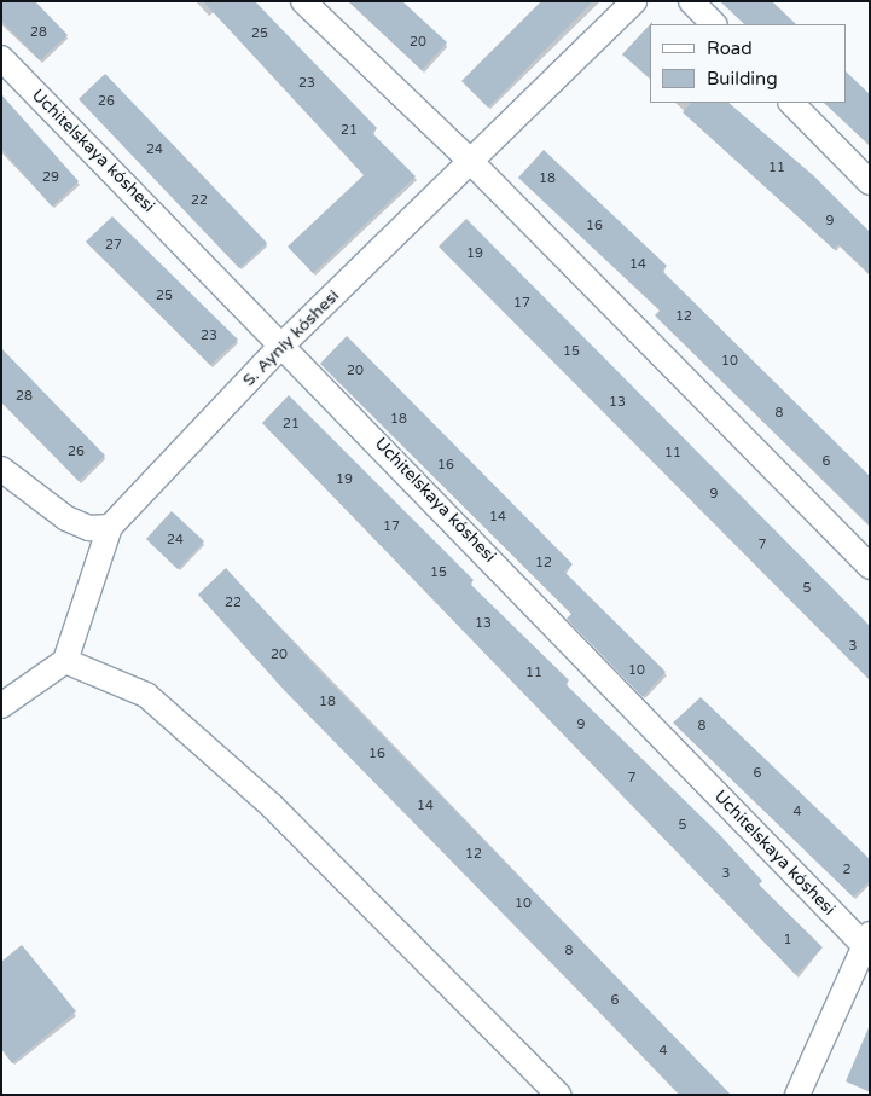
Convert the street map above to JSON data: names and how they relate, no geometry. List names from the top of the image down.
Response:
{
  "streets": {
    "street": ["Uchitelskaya kóshesi", "S. Ayniy kóshesi"]
  },
  "crossings": [
    ["Uchitelskaya kóshesi", "S. Ayniy kóshesi"]
  ],
  "house_numbers": [
    "28",
    "25",
    "20",
    "23",
    "26",
    "21",
    "24",
    "11",
    "29",
    "18",
    "22",
    "9",
    "16",
    "27",
    "19",
    "14",
    "25",
    "17",
    "12",
    "23",
    "15",
    "10",
    "20",
    "28",
    "13",
    "8",
    "18",
    "21",
    "26",
    "11",
    "6",
    "16",
    "19",
    "9",
    "14",
    "17",
    "24",
    "7",
    "12",
    "15",
    "5",
    "22",
    "13",
    "3",
    "20",
    "10",
    "11",
    "18",
    "9",
    "8",
    "16",
    "6",
    "7",
    "14",
    "4",
    "5",
    "12",
    "2",
    "3",
    "10",
    "1",
    "8",
    "6",
    "4"
  ],
  "legend": ["Road", "Building"]
}
